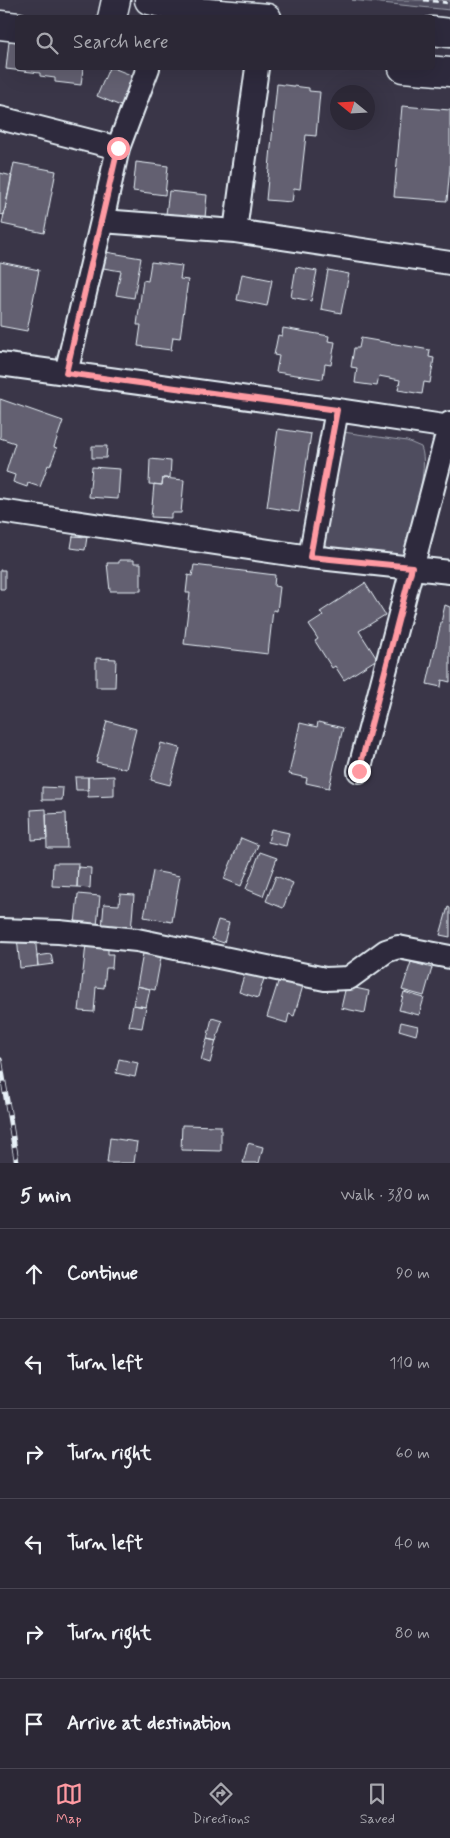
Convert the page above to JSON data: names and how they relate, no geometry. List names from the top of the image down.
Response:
{
  "north": "left",
  "page": {
    "search": "Search here",
    "heading": ["5 min", "Walk · 380 m"],
    "list": [
      ["Continue", "90 m"],
      ["Turn left", "110 m"],
      ["Turn right", "60 m"],
      ["Turn left", "40 m"],
      ["Turn right", "80 m"],
      "Arrive at destination"
    ],
    "nav": ["Map", "Directions", "Saved"]
  }
}
